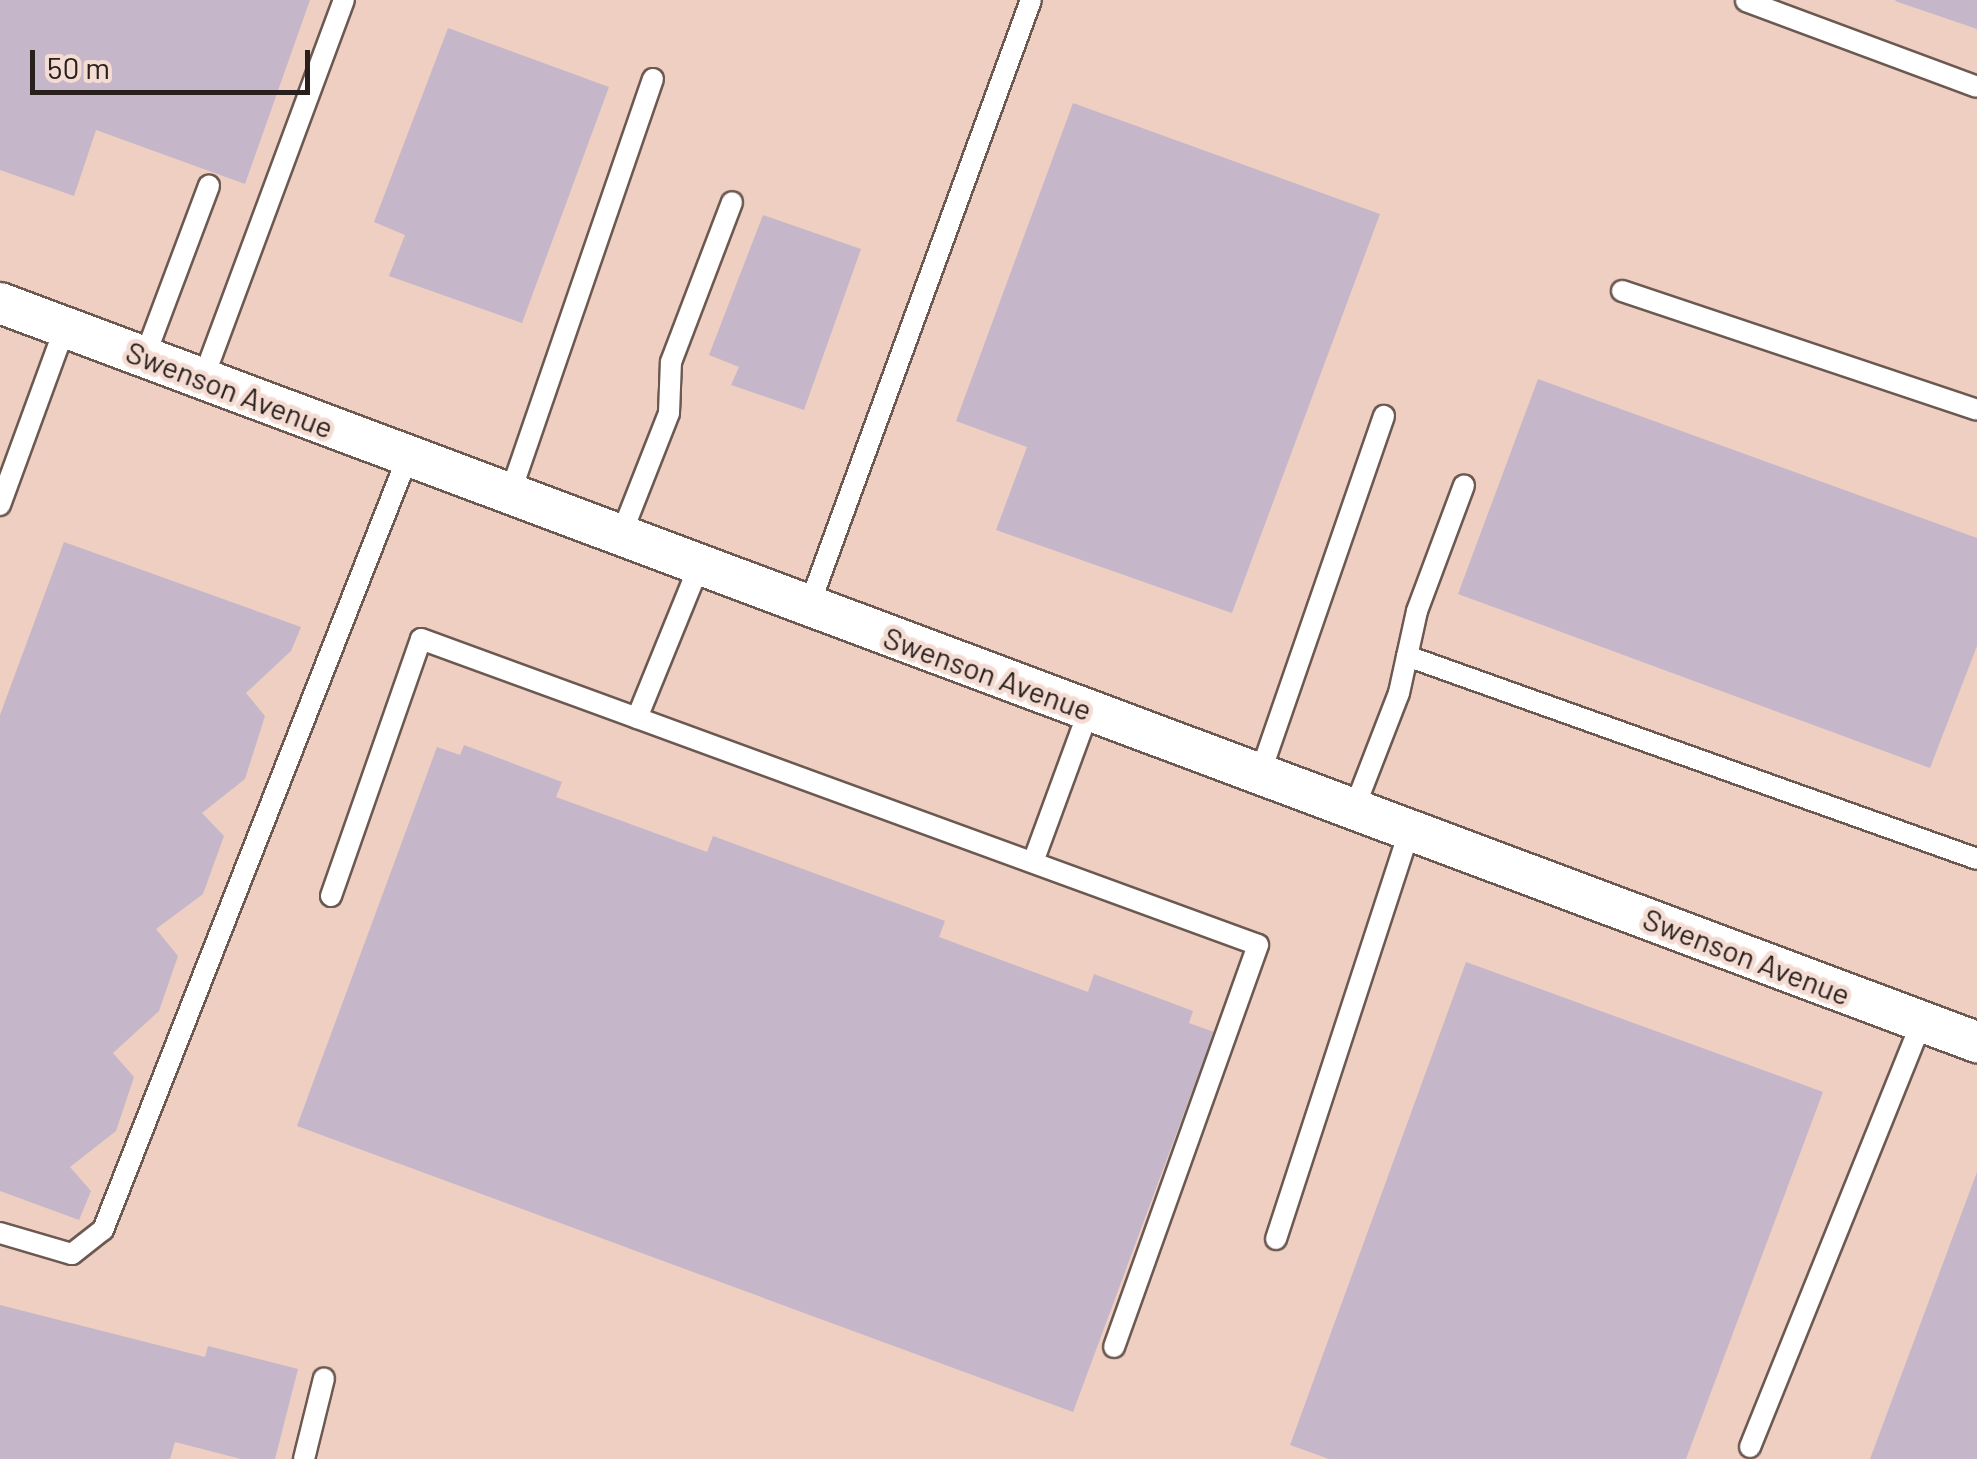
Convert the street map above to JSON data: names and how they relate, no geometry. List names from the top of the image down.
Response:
{
  "streets": {
    "street": ["Swenson Avenue"]
  },
  "scale_bar": "50 m"
}
